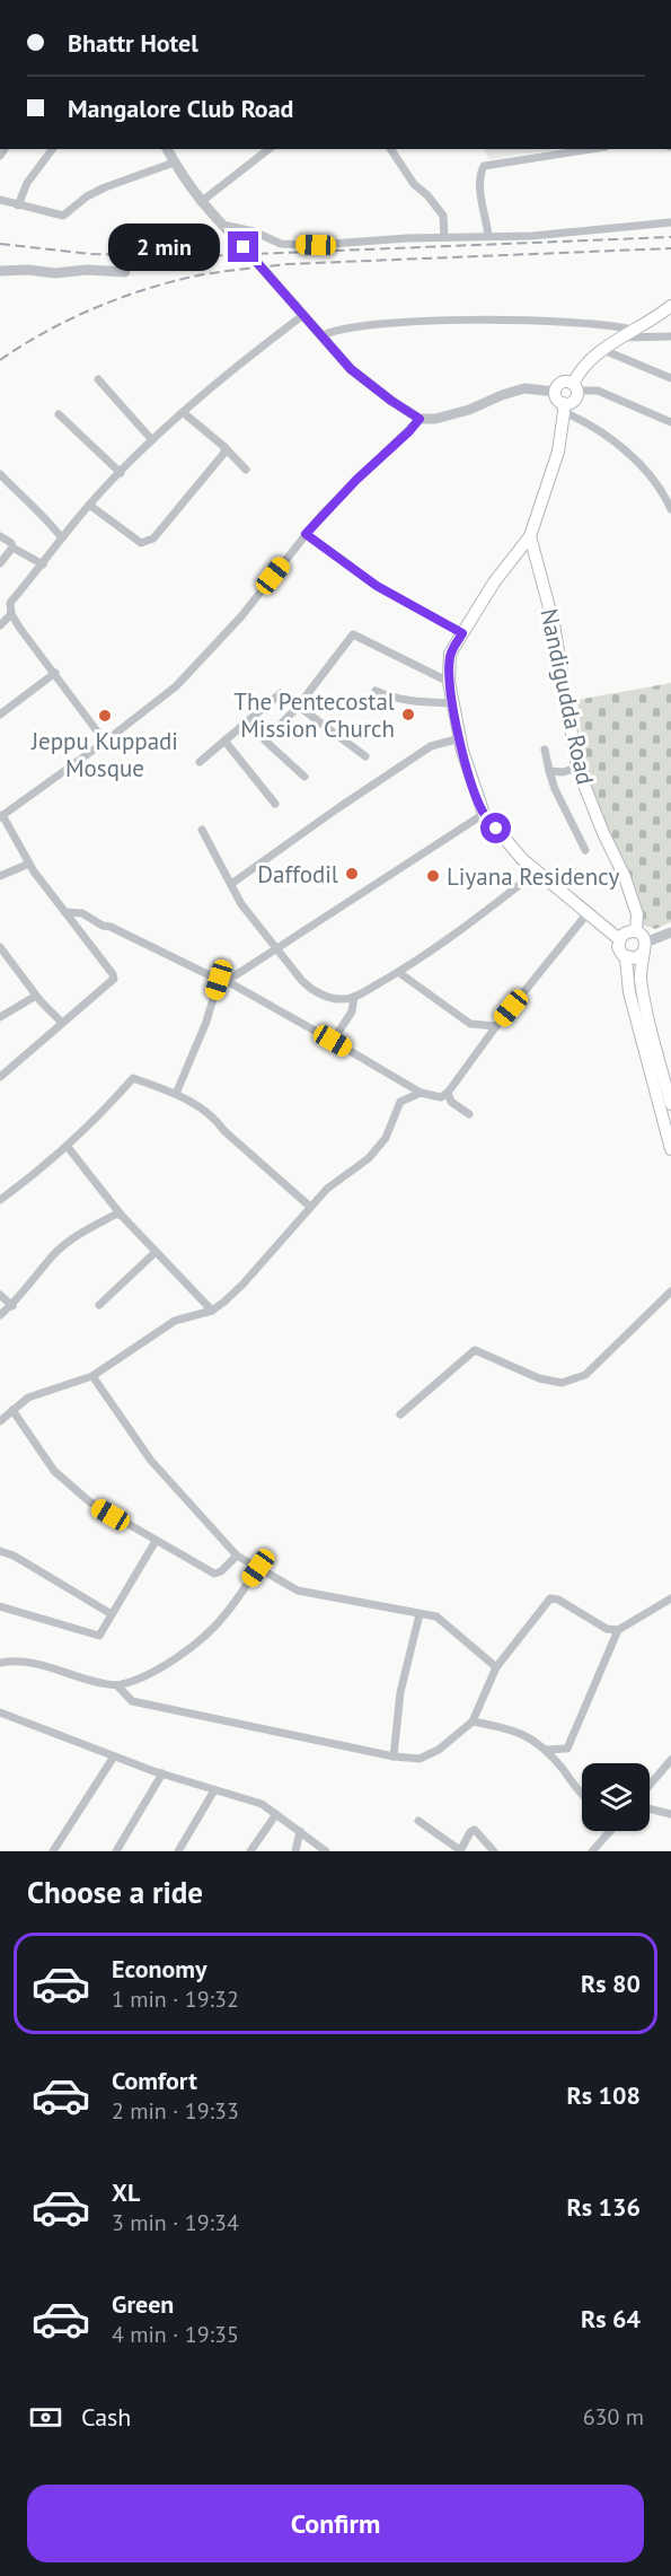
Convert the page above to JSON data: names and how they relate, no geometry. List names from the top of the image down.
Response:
{
  "streets": {
    "main road": ["Nandigudda Road"]
  },
  "places": [
    "The Pentecostal Mission Church",
    "Jeppu Kuppadi Mosque",
    "Daffodil",
    "Liyana Residency"
  ],
  "page": {
    "banner": ["Bhattr Hotel", "Mangalore Club Road"],
    "bubble": "2 min",
    "heading": "Choose a ride",
    "list": [
      {
        "name": "Economy",
        "note": "1 min · 19:32",
        "value": "Rs 80"
      },
      {
        "name": "Comfort",
        "note": "2 min · 19:33",
        "value": "Rs 108"
      },
      {
        "name": "XL",
        "note": "3 min · 19:34",
        "value": "Rs 136"
      },
      {
        "name": "Green",
        "note": "4 min · 19:35",
        "value": "Rs 64"
      }
    ],
    "pay": ["Cash", "630 m"],
    "buttons": "Confirm"
  }
}
